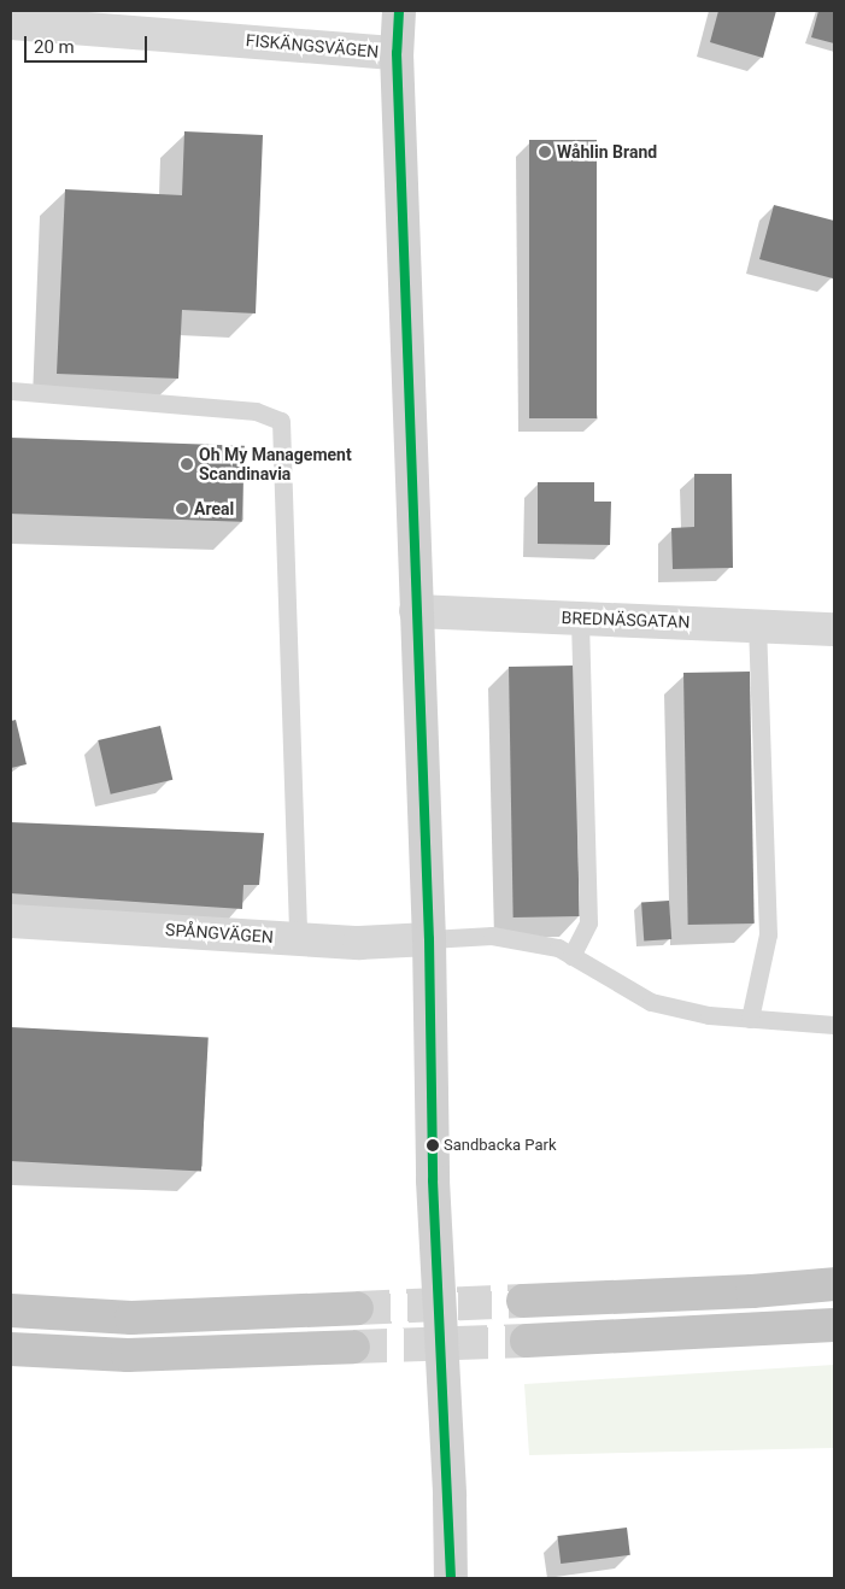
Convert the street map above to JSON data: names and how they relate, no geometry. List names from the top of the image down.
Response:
{
  "streets": {
    "street": ["FISKÄNGSVÄGEN", "BREDNÄSGATAN", "SPÅNGVÄGEN"]
  },
  "places": [
    "Wåhlin Brand",
    "Oh My Management Scandinavia",
    "Areal",
    "Sandbacka Park"
  ],
  "scale_bar": "20 m"
}
